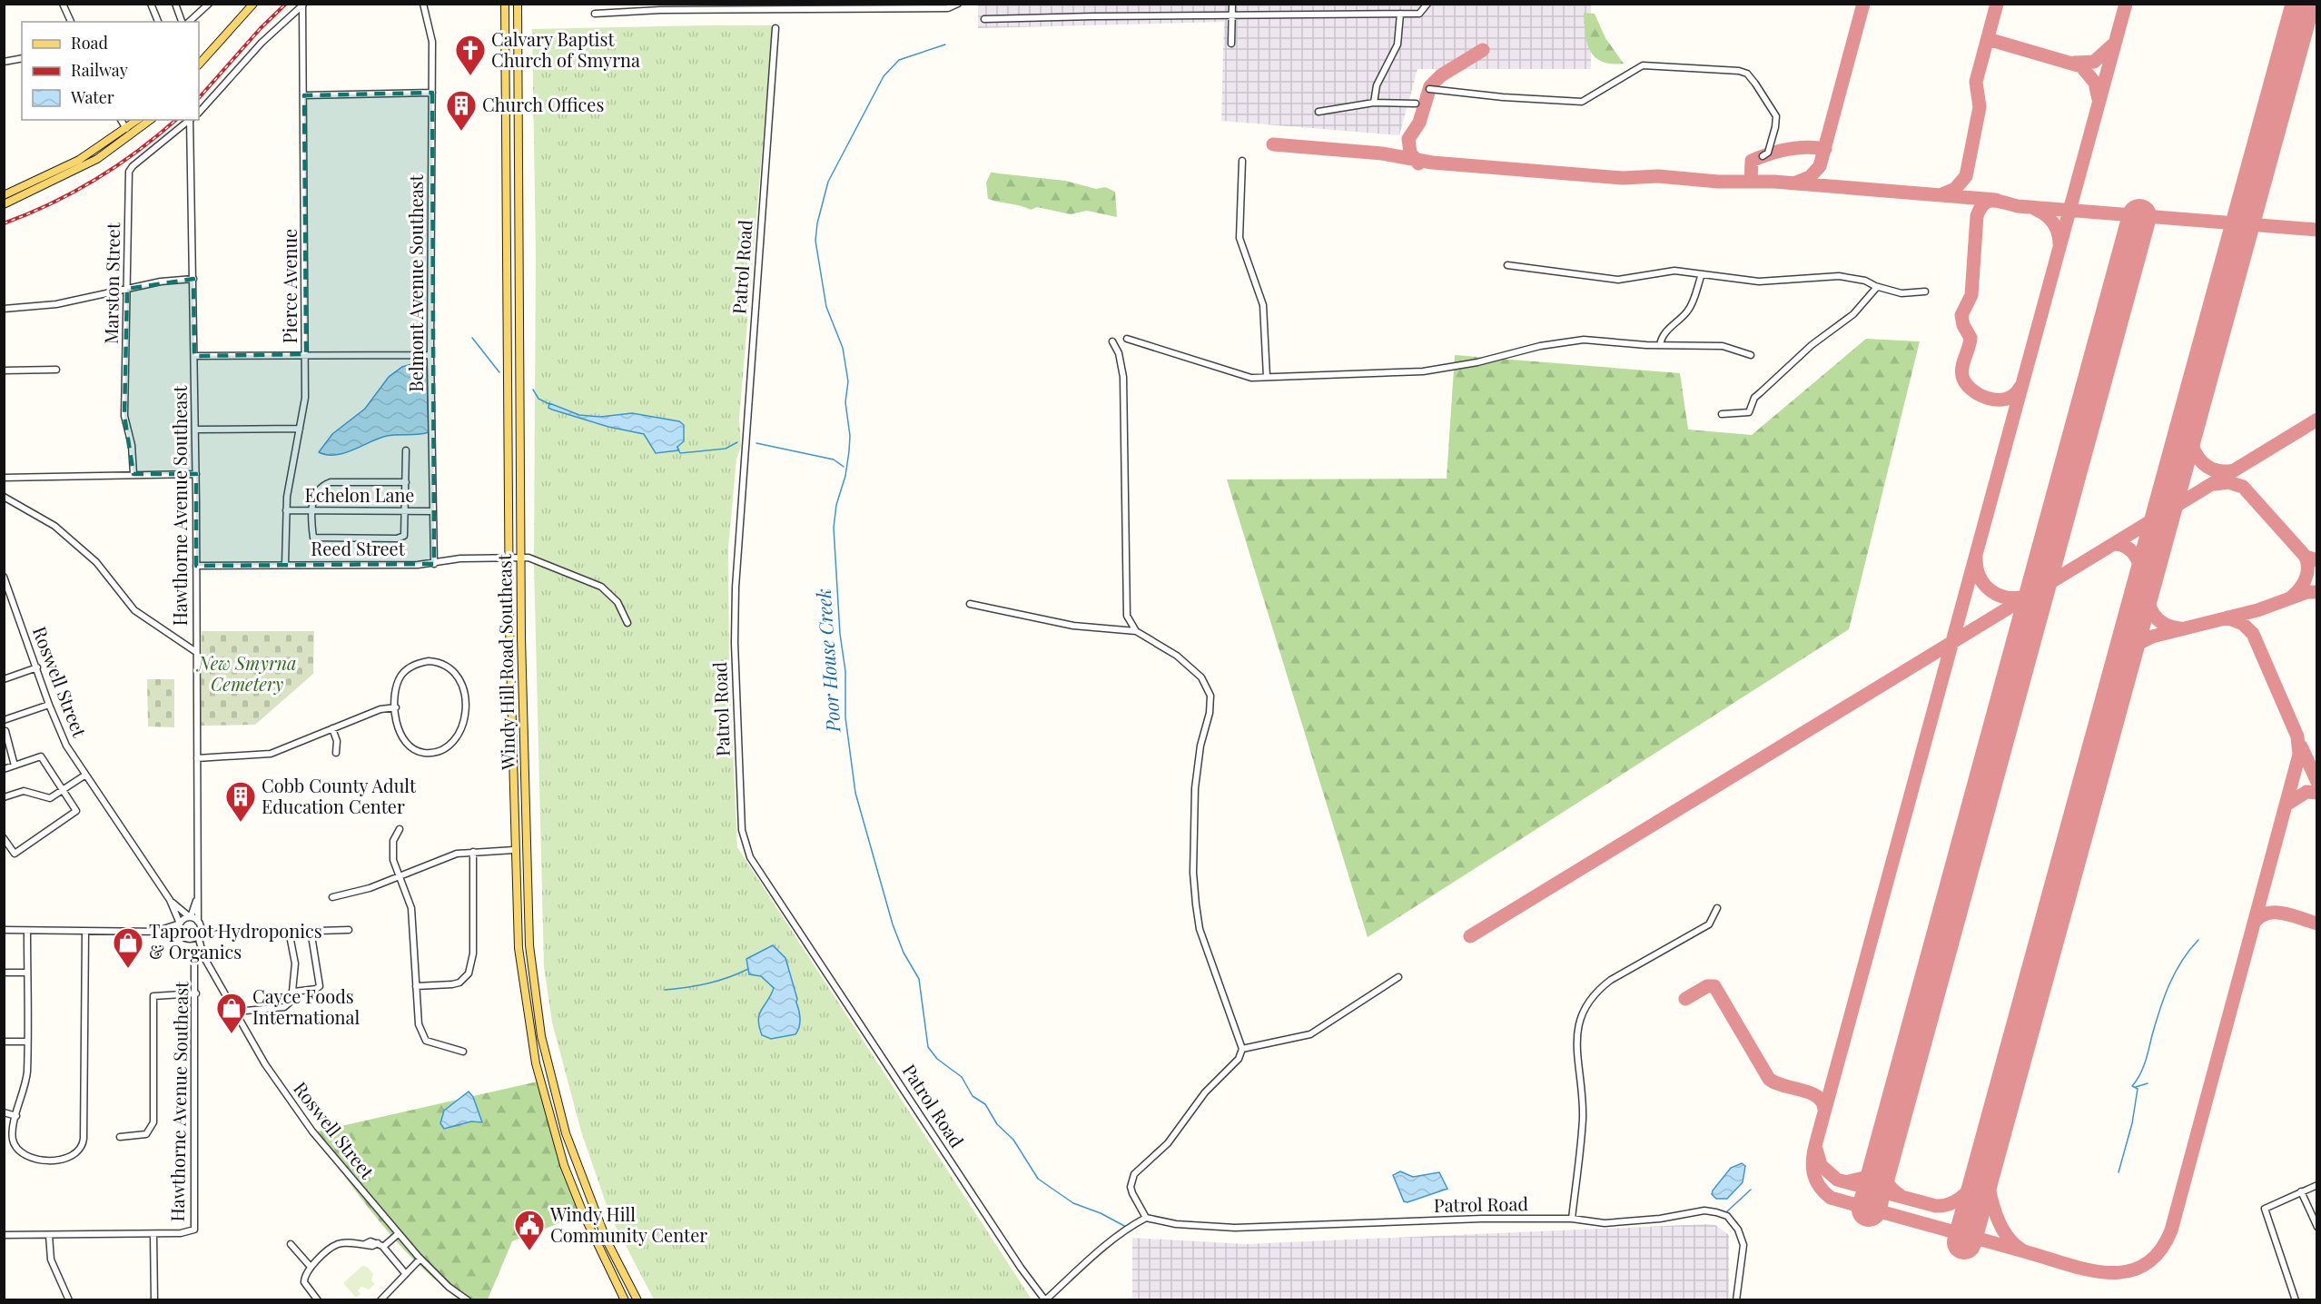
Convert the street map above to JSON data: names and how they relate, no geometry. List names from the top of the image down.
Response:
{
  "streets": {
    "main road": ["Windy Hill Road Southeast"],
    "street": [
      "Patrol Road",
      "Marston Street",
      "Belmont Avenue Southeast",
      "Pierce Avenue",
      "Echelon Lane",
      "Hawthorne Avenue Southeast",
      "Reed Street",
      "Roswell Street"
    ]
  },
  "crossings": [
    ["Belmont Avenue Southeast", "Echelon Lane"],
    ["Belmont Avenue Southeast", "Reed Street"],
    ["Pierce Avenue", "Echelon Lane"],
    ["Pierce Avenue", "Reed Street"],
    ["Hawthorne Avenue Southeast", "Reed Street"],
    ["Hawthorne Avenue Southeast", "Roswell Street"],
    ["Reed Street", "Windy Hill Road Southeast"]
  ],
  "water": ["Poor House Creek"],
  "parks": ["New Smyrna Cemetery"],
  "places": {
    "church": ["Calvary Baptist Church of Smyrna"],
    "building": ["Church Offices", "Cobb County Adult Education Center"],
    "shop": ["Taproot Hydroponics & Organics", "Cayce Foods International"],
    "public building": ["Windy Hill Community Center"]
  },
  "legend": ["Road", "Railway", "Water"]
}
